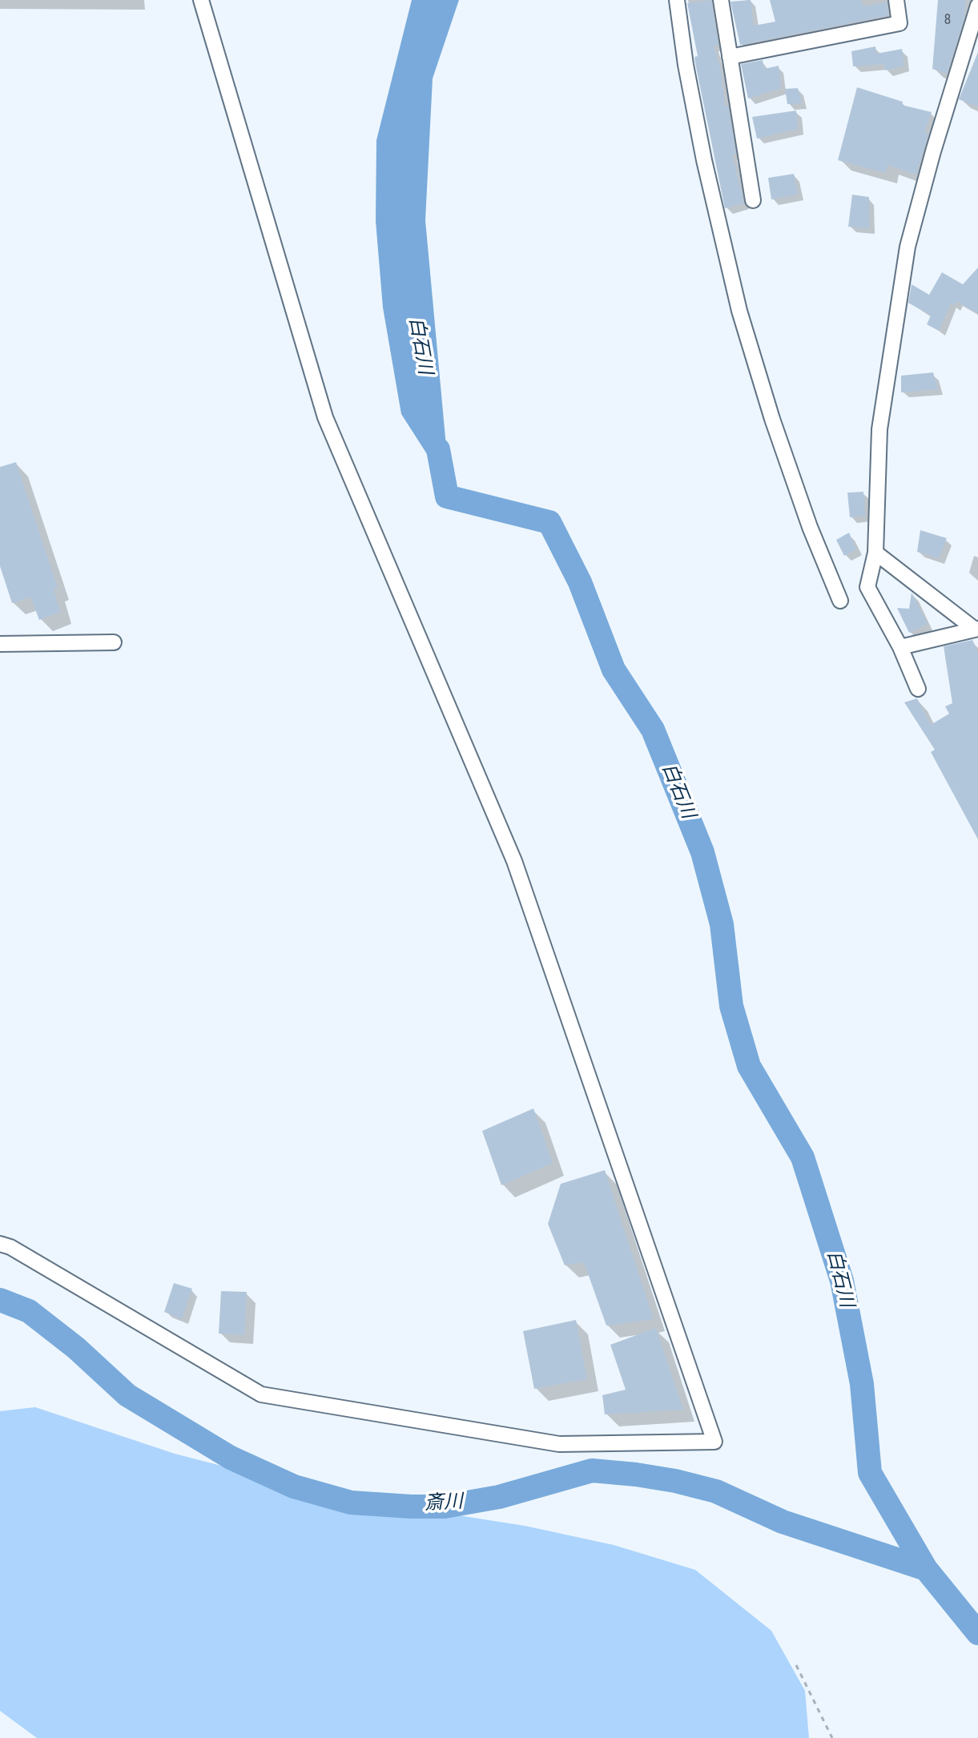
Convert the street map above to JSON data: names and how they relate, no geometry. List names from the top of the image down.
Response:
{
  "water": ["白石川", "斎川"],
  "house_numbers": ["8"]
}
